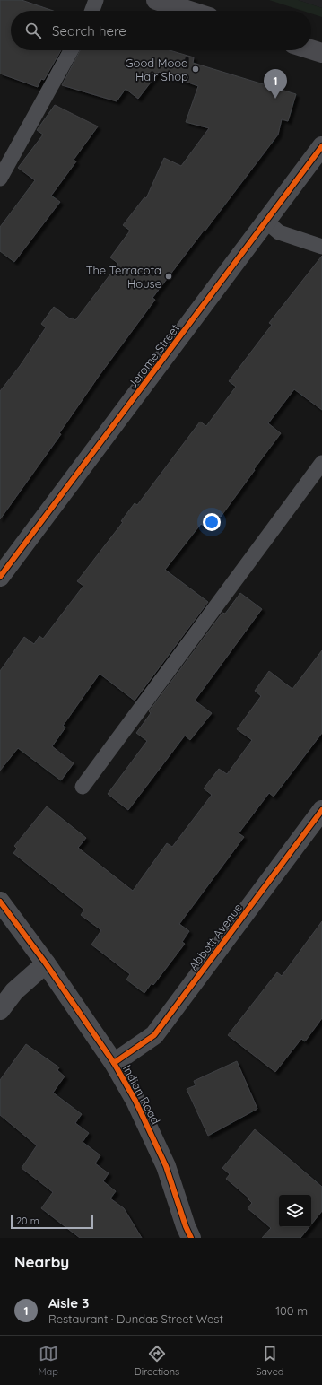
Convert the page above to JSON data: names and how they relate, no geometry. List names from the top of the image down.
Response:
{
  "streets": {
    "street": ["Jerome Street", "Abbott Avenue", "Indian Road"]
  },
  "crossings": [
    ["Abbott Avenue", "Indian Road"]
  ],
  "places": ["Good Mood Hair Shop", "The Terracota House"],
  "scale_bar": "20 m",
  "page": {
    "search": "Search here",
    "pins": "1",
    "scale": "20 m",
    "heading": "Nearby",
    "list": [
      {
        "mark": "1",
        "name": "Aisle 3",
        "note": "Restaurant · Dundas Street West",
        "value": "100 m"
      }
    ],
    "nav": ["Map", "Directions", "Saved"]
  }
}
